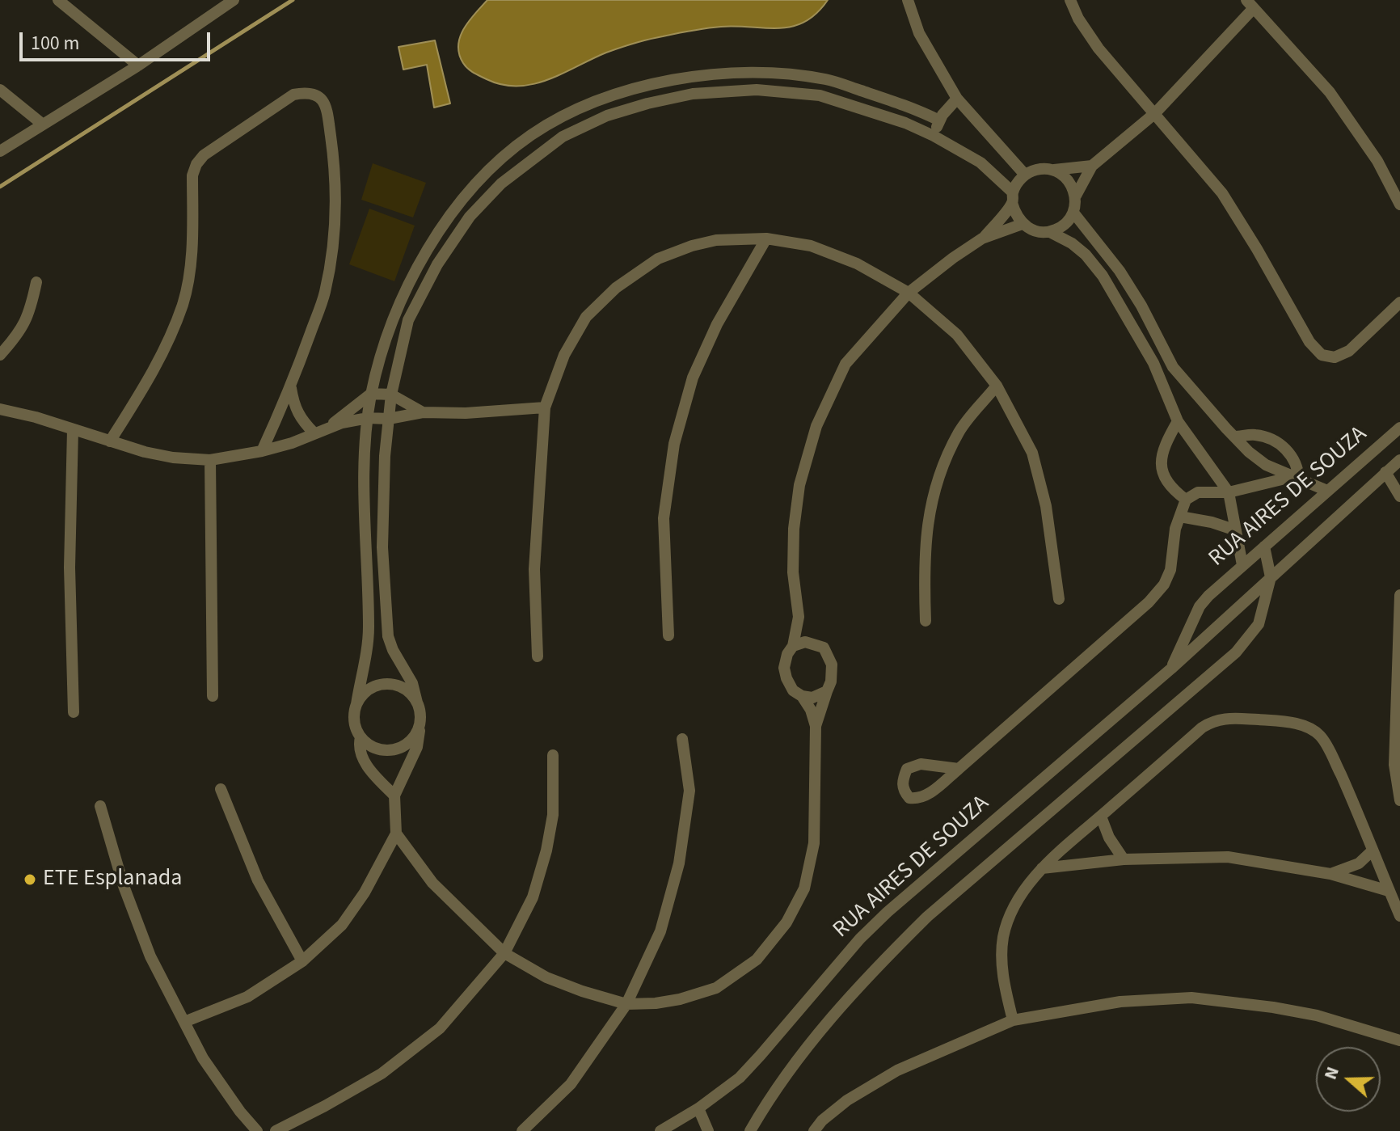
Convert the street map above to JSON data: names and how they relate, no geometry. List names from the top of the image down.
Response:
{
  "streets": {
    "street": ["RUA AIRES DE SOUZA"]
  },
  "places": ["ETE Esplanada"],
  "scale_bar": "100 m",
  "north": "left"
}
